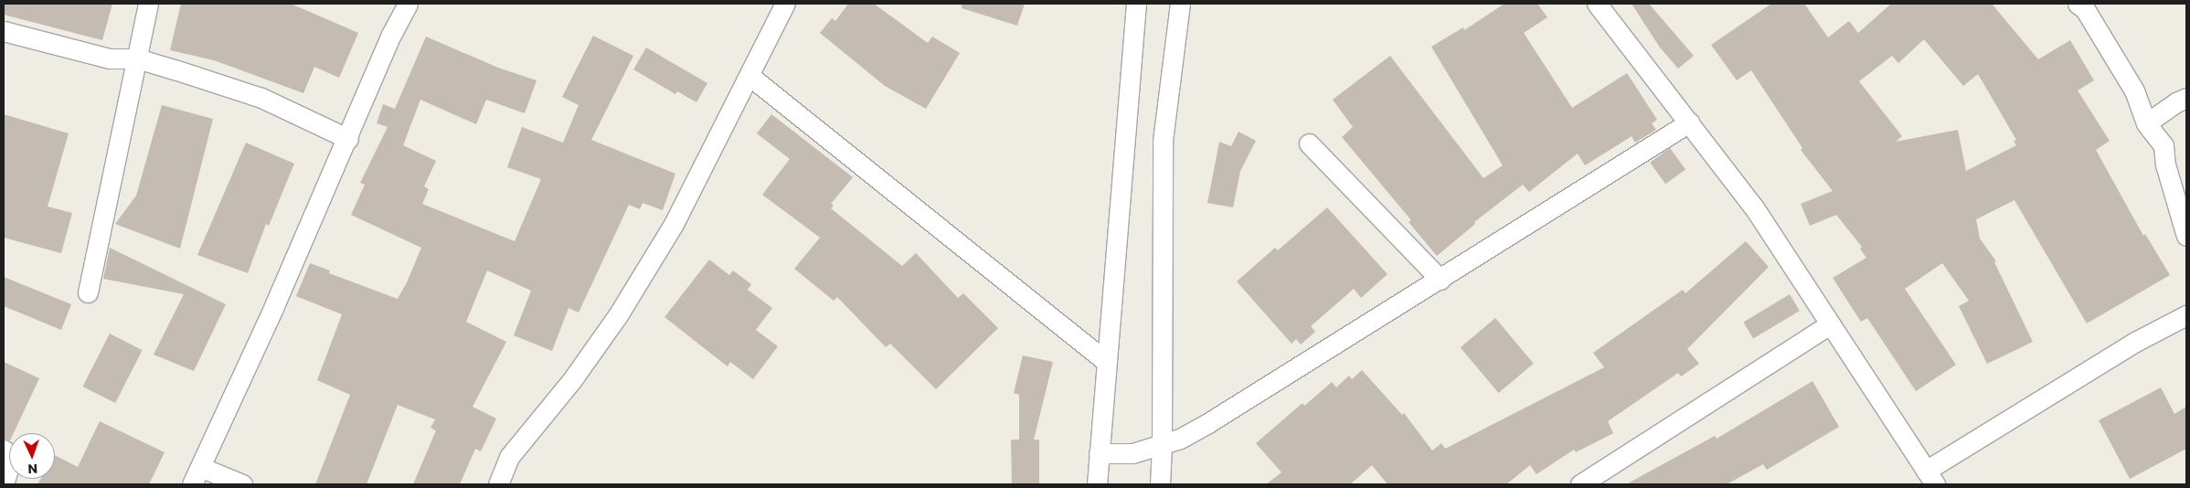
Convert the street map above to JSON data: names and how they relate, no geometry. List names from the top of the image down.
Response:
{
  "north": "bottom"
}
